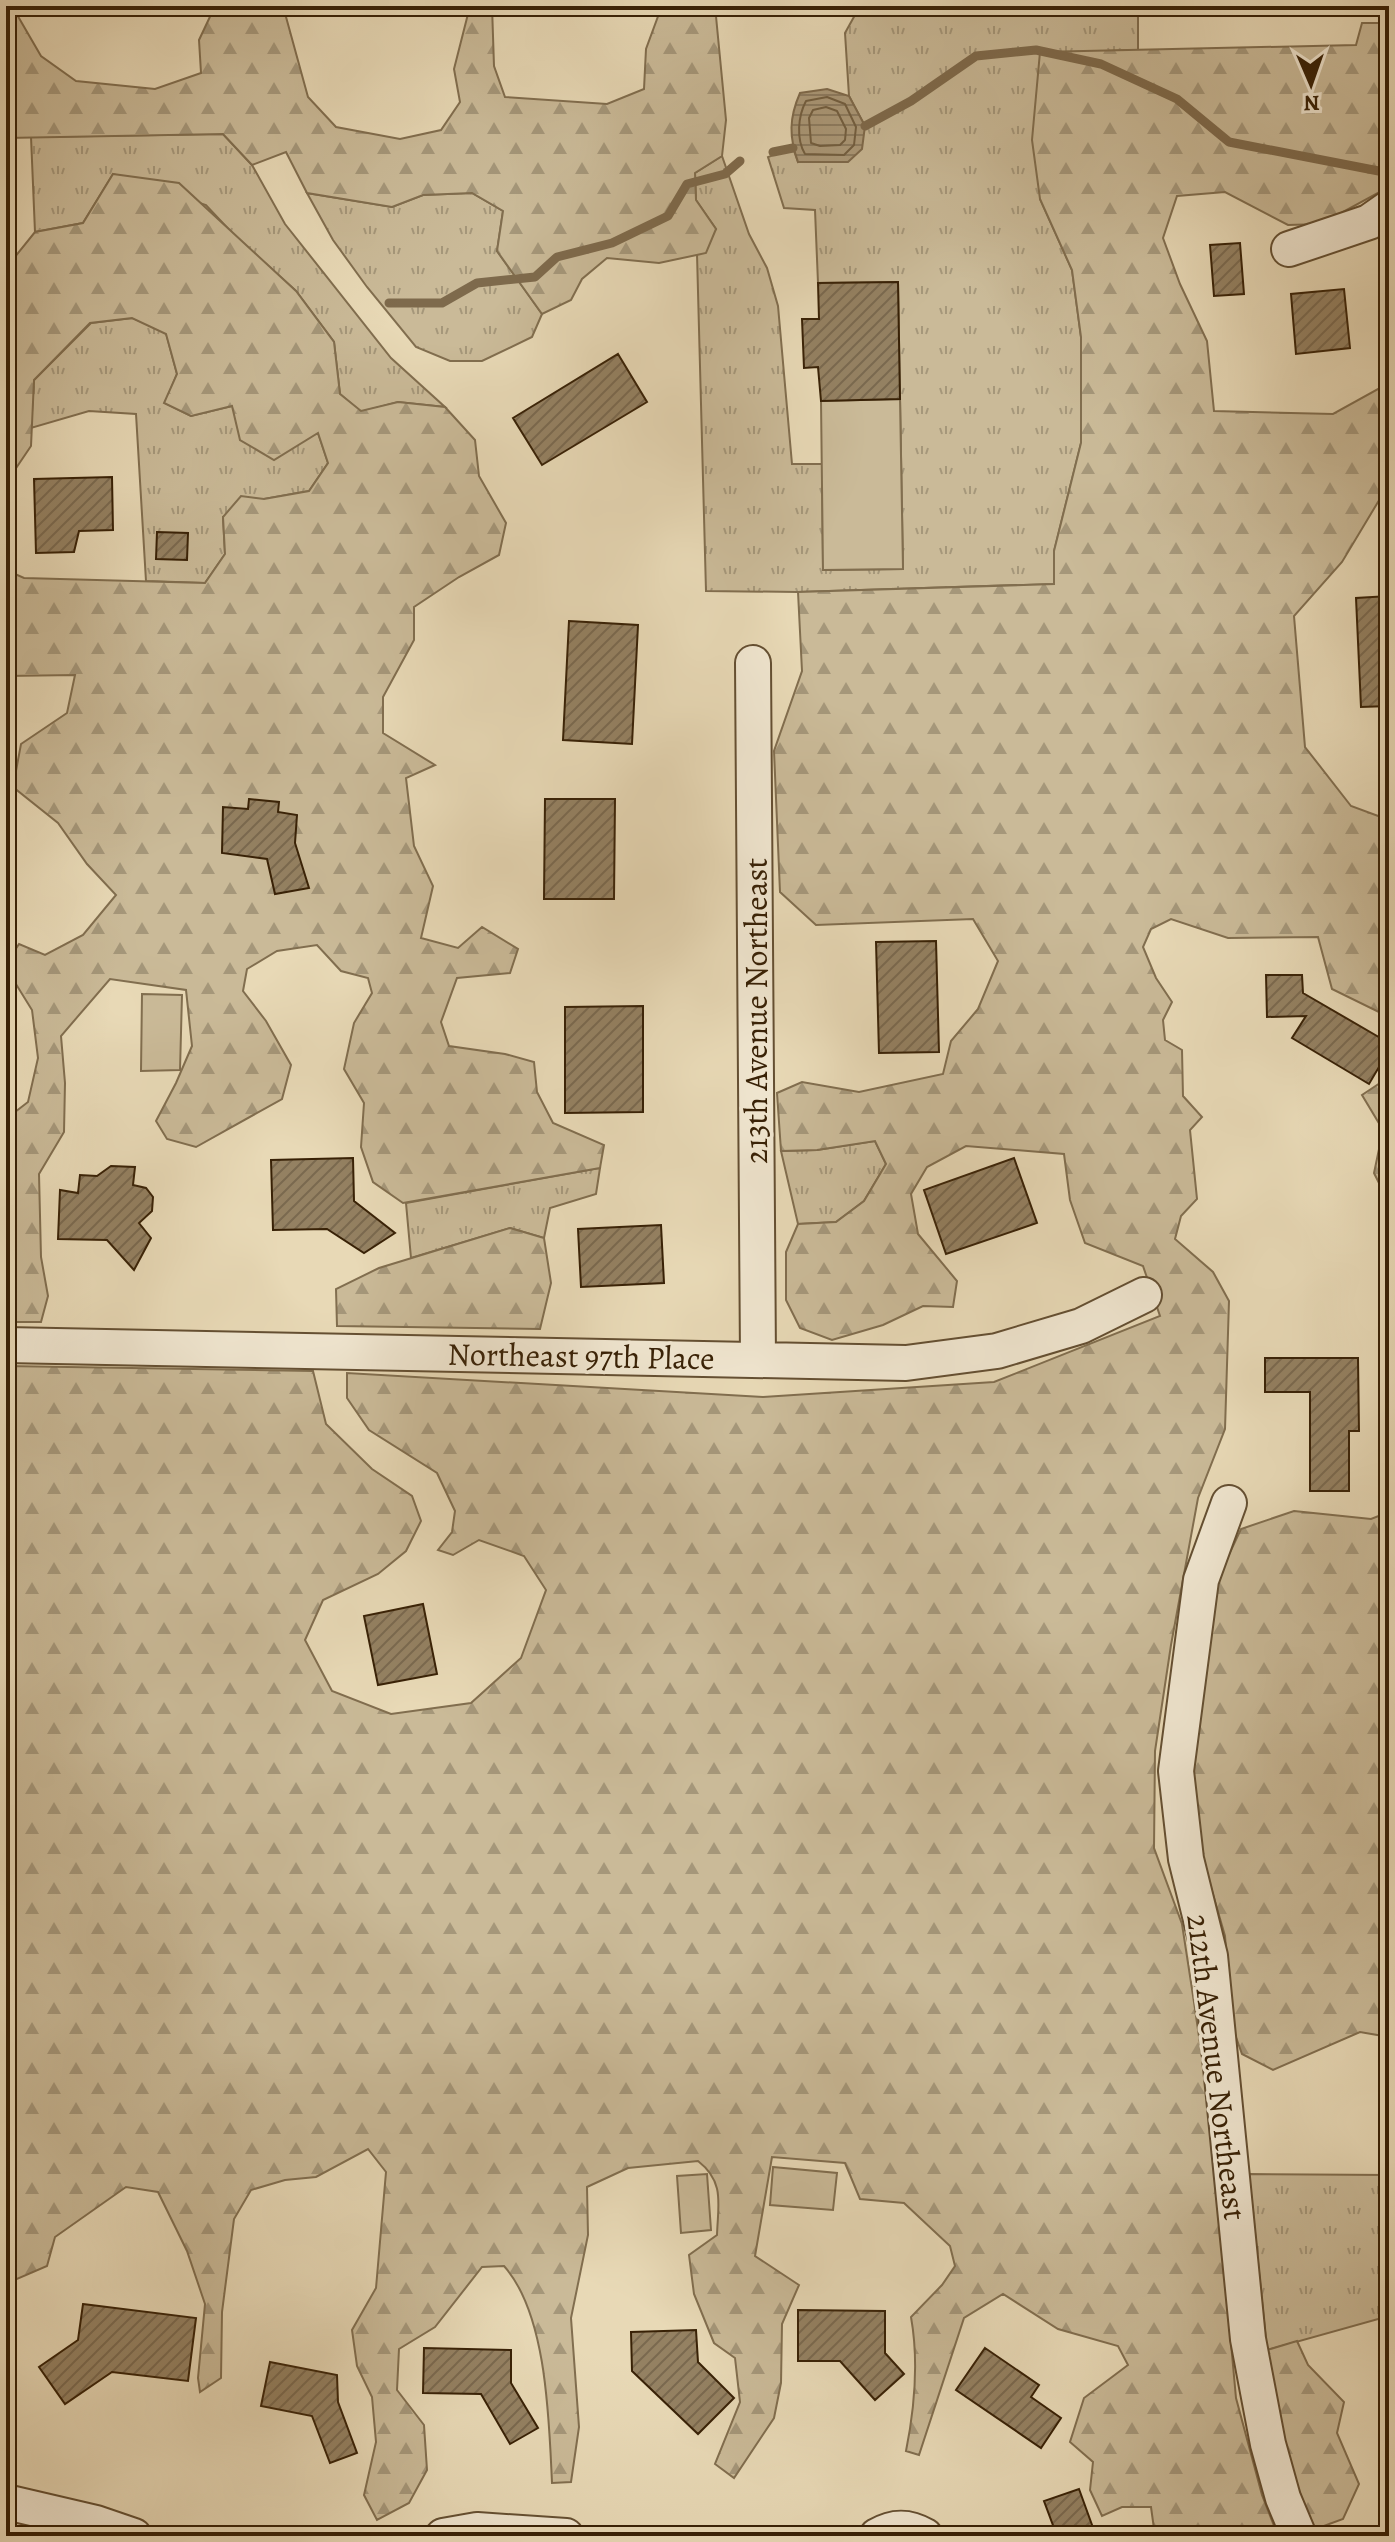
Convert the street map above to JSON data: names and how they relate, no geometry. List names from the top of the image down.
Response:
{
  "streets": {
    "street": ["213th Avenue Northeast", "Northeast 97th Place", "212th Avenue Northeast"]
  },
  "crossings": [
    ["213th Avenue Northeast", "Northeast 97th Place"]
  ],
  "north": "bottom"
}
